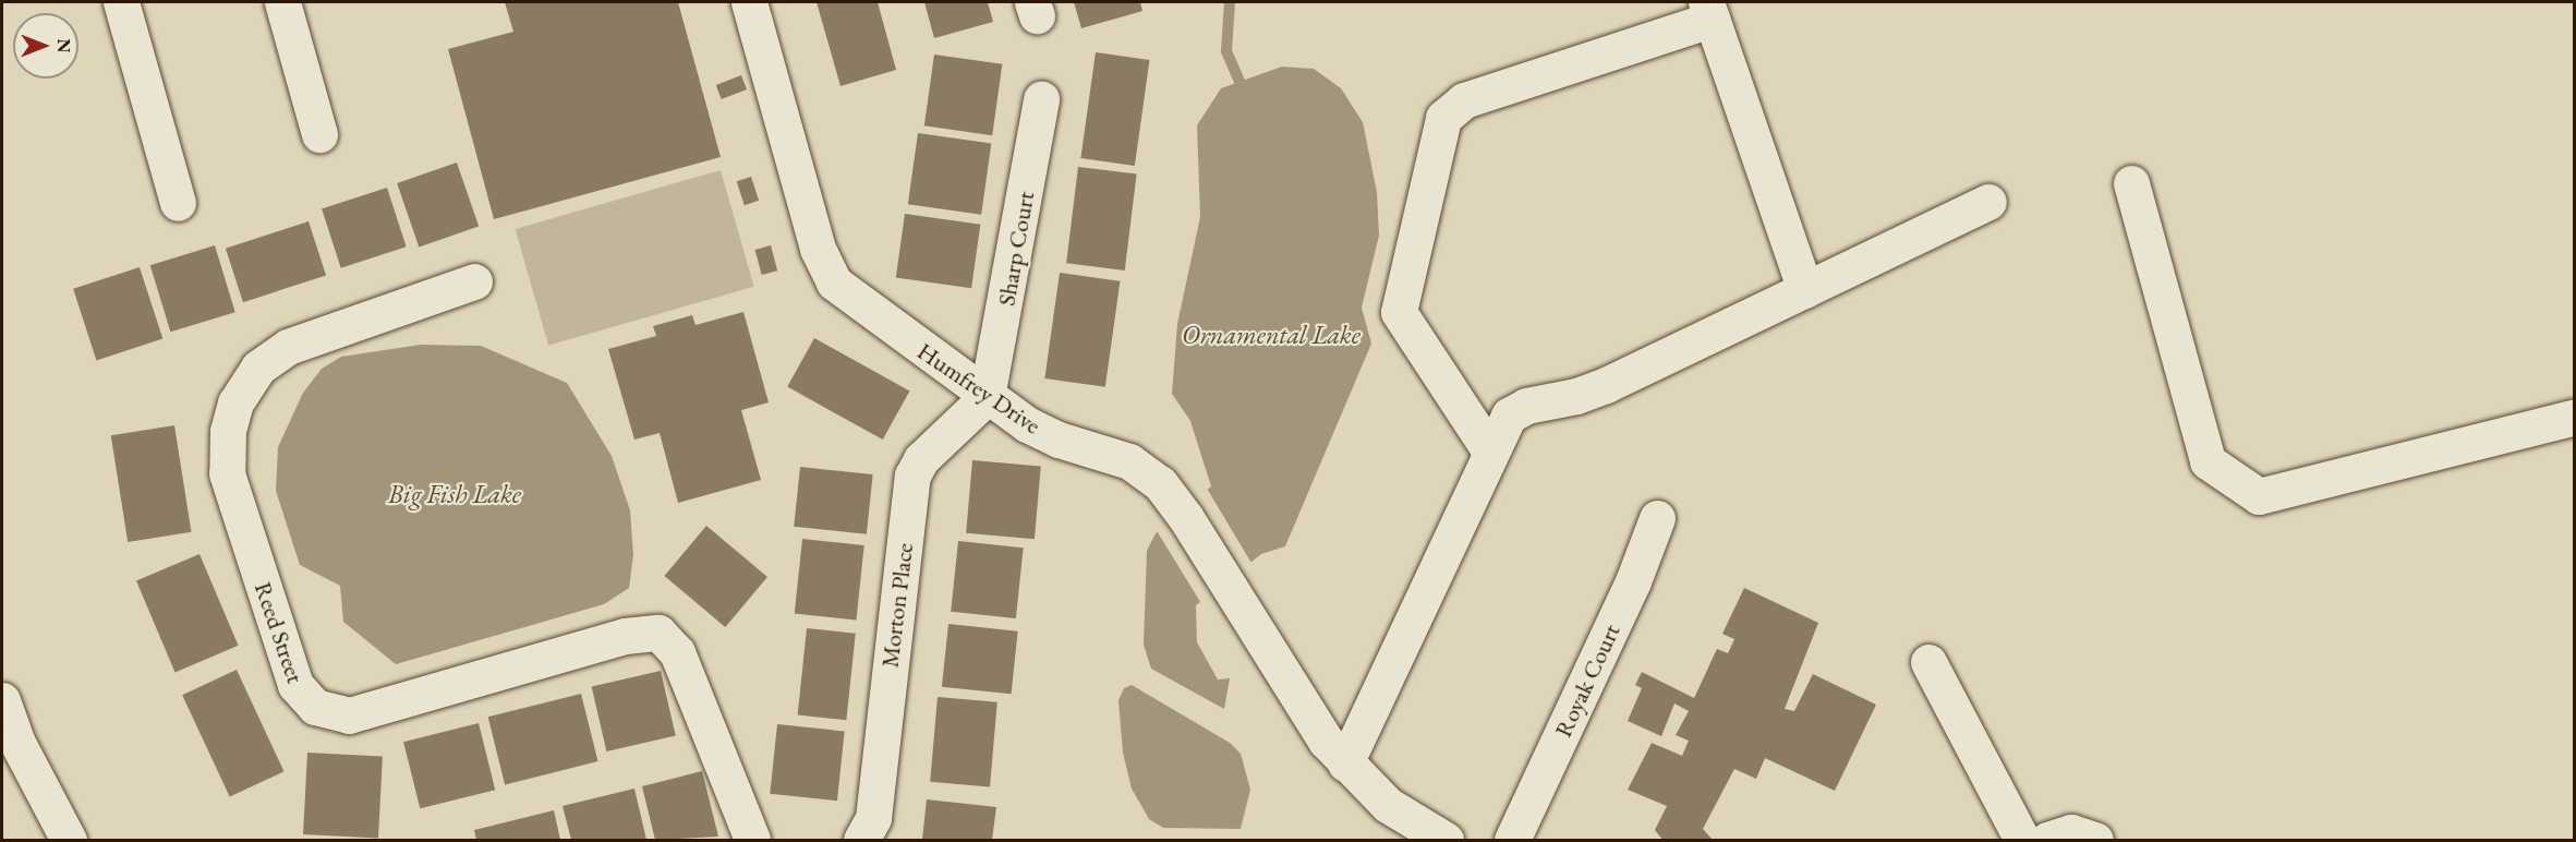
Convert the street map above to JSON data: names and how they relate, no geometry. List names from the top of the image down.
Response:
{
  "streets": {
    "street": [
      "Sharp Court",
      "Humfrey Drive",
      "Morton Place",
      "Reed Street",
      "Royak Court"
    ]
  },
  "crossings": [
    ["Sharp Court", "Humfrey Drive"],
    ["Sharp Court", "Morton Place"],
    ["Humfrey Drive", "Morton Place"]
  ],
  "water": ["Ornamental Lake", "Big Fish Lake"],
  "north": "right"
}
